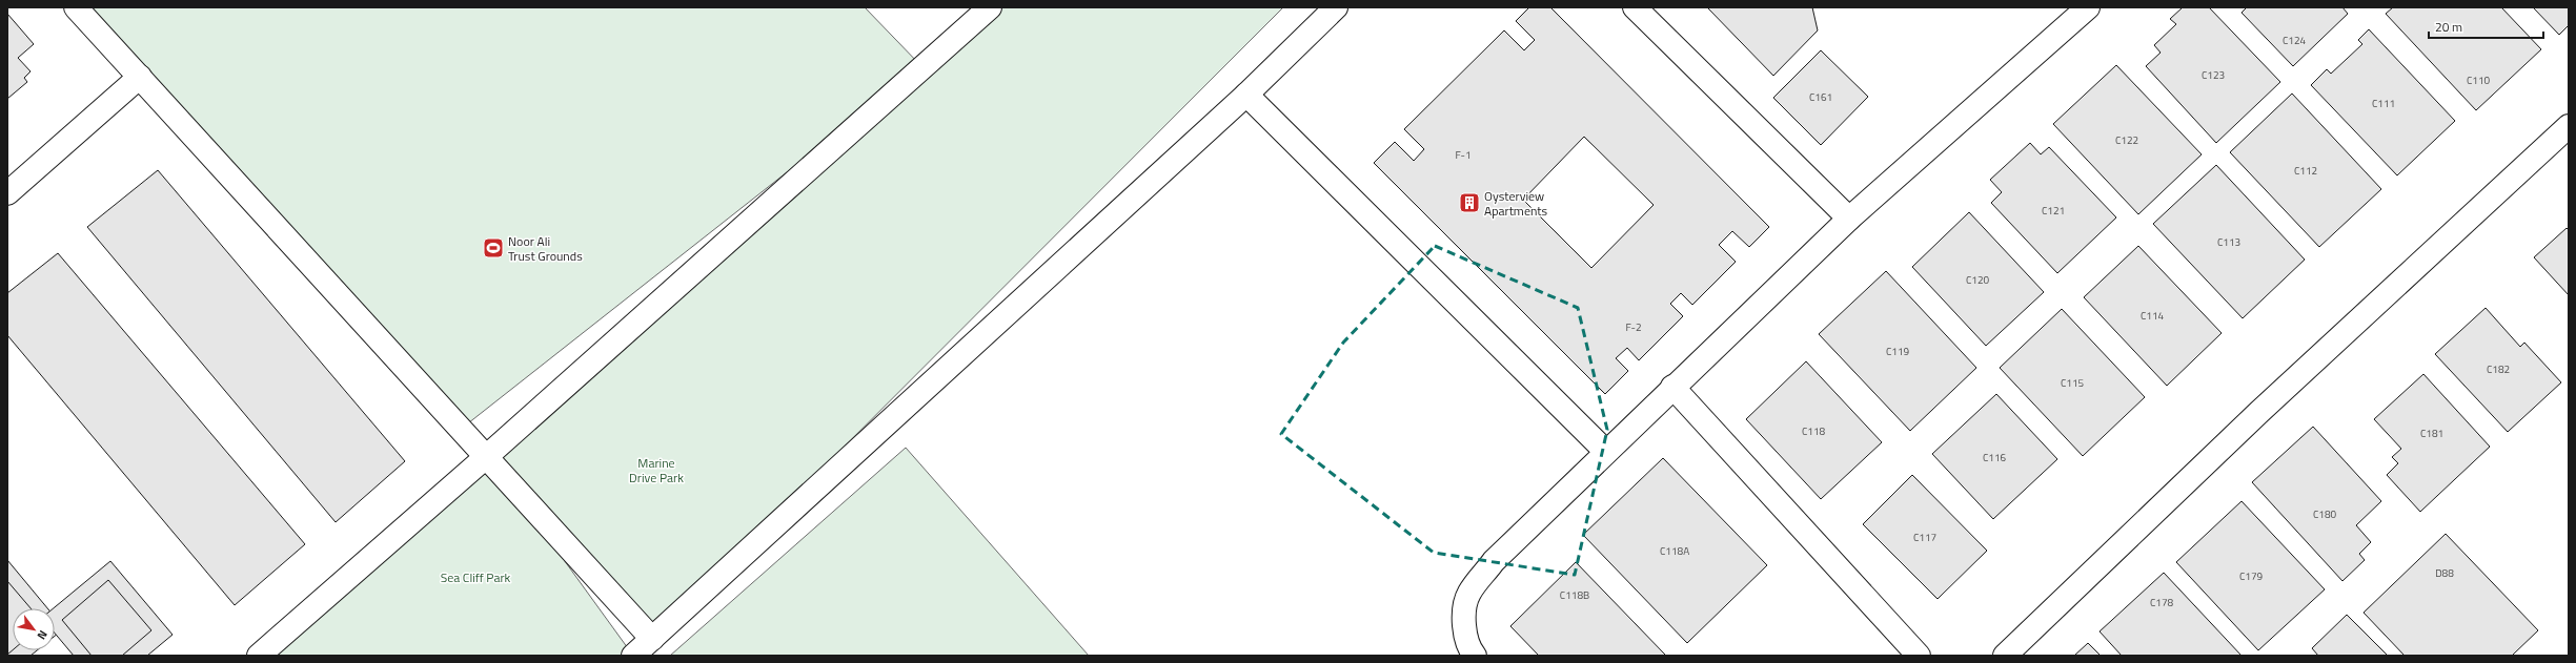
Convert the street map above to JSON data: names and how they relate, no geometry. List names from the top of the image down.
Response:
{
  "parks": ["Marine Drive Park", "Sea Cliff Park"],
  "places": {
    "building": ["Oysterview Apartments"],
    "sports": ["Noor Ali Trust Grounds"]
  },
  "house_numbers": [
    "C124",
    "C123",
    "C110",
    "C161",
    "C111",
    "C122",
    "F-1",
    "C112",
    "C121",
    "C113",
    "C120",
    "C114",
    "F-2",
    "C119",
    "C182",
    "C115",
    "C118",
    "C181",
    "C116",
    "C180",
    "C117",
    "C118A",
    "D88",
    "C179",
    "C118B",
    "C178"
  ],
  "scale_bar": "20 m",
  "north": "bottom right"
}
